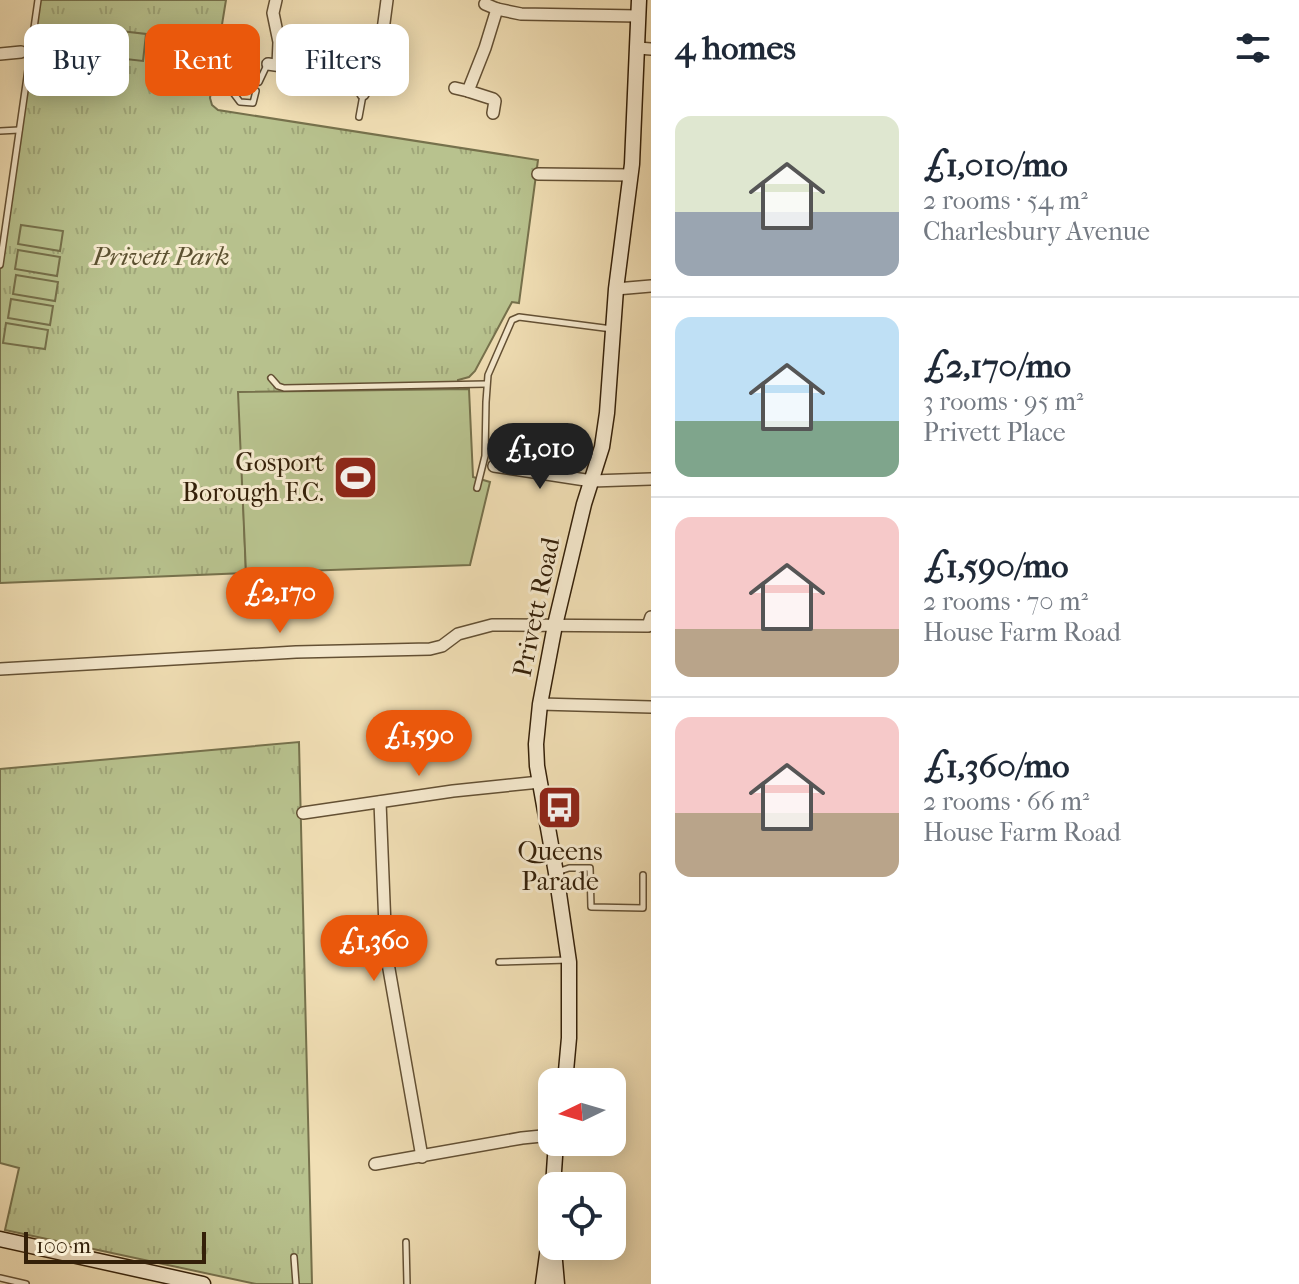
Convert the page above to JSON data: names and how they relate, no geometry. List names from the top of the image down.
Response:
{
  "streets": {
    "main road": ["Privett Road"]
  },
  "parks": ["Privett Park"],
  "places": {
    "sports": ["Gosport Borough F.C."],
    "bus stop": ["Queens Parade"]
  },
  "scale_bar": "100 m",
  "north": "left",
  "page": {
    "heading": "4 homes",
    "chip": ["Buy", "Rent", "Filters"],
    "list": [
      {
        "name": "£1,010/mo",
        "note": "2 rooms · 54 m² · Charlesbury Avenue"
      },
      {
        "name": "£2,170/mo",
        "note": "3 rooms · 95 m² · Privett Place"
      },
      {
        "name": "£1,590/mo",
        "note": "2 rooms · 70 m² · House Farm Road"
      },
      {
        "name": "£1,360/mo",
        "note": "2 rooms · 66 m² · House Farm Road"
      }
    ],
    "price": [
      "£1,010",
      "£2,170",
      "£1,590",
      "£1,360"
    ],
    "scale": "100 m"
  }
}
